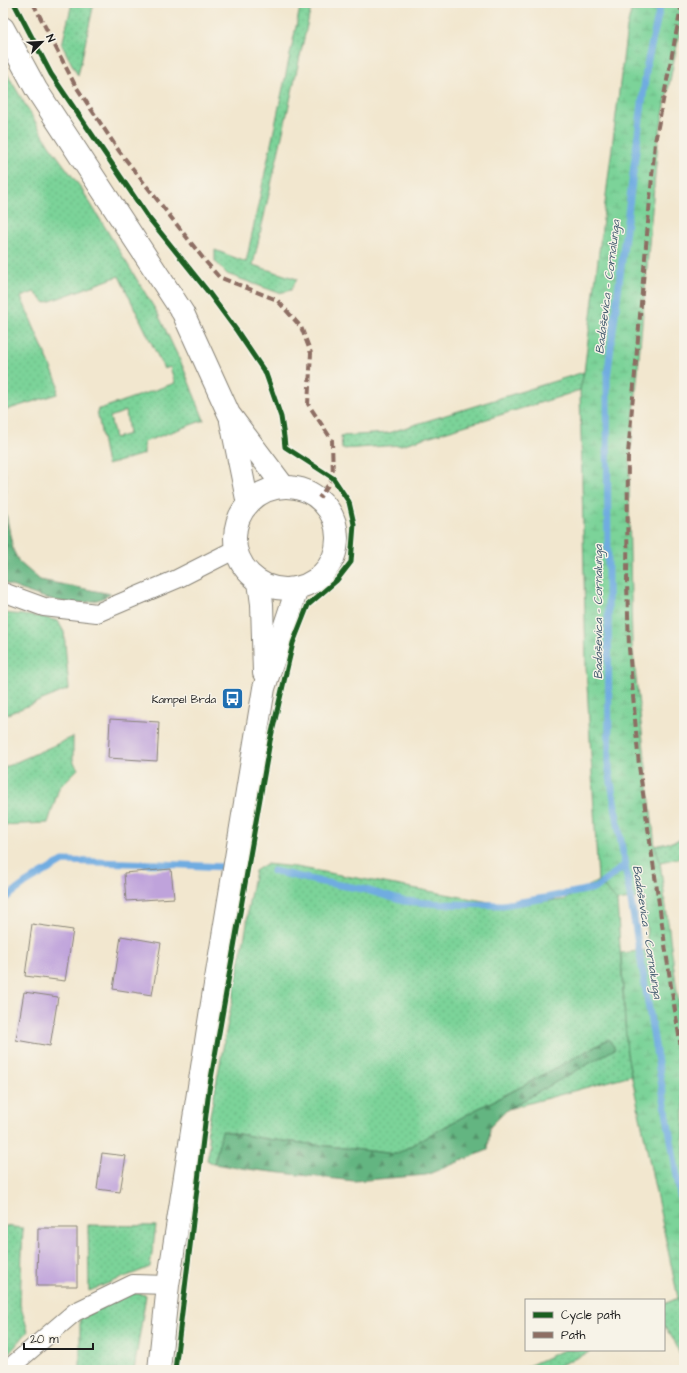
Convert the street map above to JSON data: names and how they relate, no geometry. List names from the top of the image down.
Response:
{
  "water": ["Badaševica - Cornalunga"],
  "places": {
    "bus stop": ["Kampel Brda"]
  },
  "legend": ["Cycle path", "Path"],
  "scale_bar": "20 m",
  "north": "top right"
}
